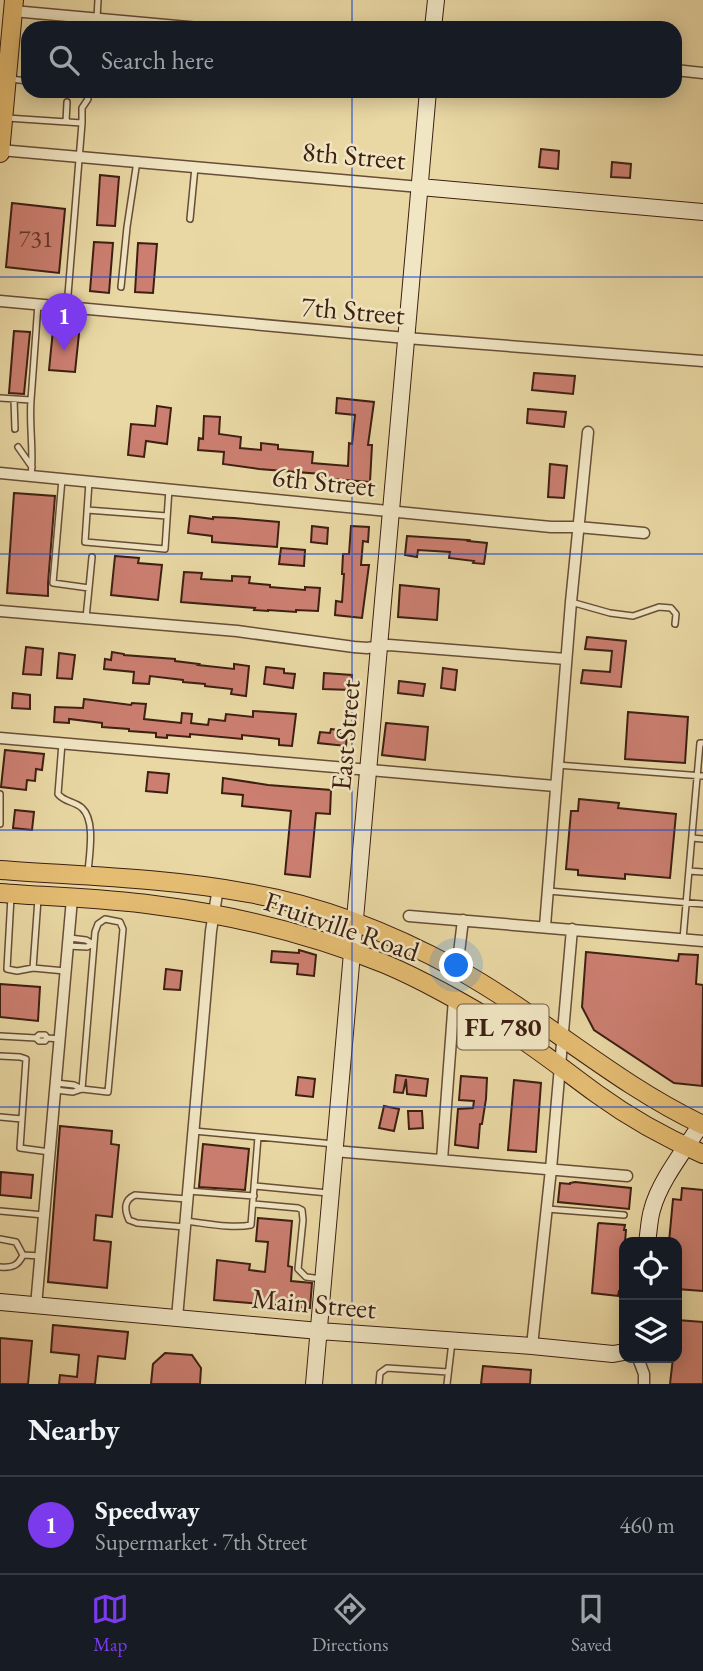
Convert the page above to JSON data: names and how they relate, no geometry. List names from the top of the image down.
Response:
{
  "streets": {
    "main road": ["Fruitville Road", "FL 780"],
    "street": [
      "8th Street",
      "7th Street",
      "6th Street",
      "East Street",
      "Main Street"
    ]
  },
  "crossings": [
    ["8th Street", "East Street"],
    ["7th Street", "East Street"],
    ["6th Street", "East Street"],
    ["East Street", "Fruitville Road"],
    ["East Street", "Main Street"]
  ],
  "house_numbers": ["731"],
  "page": {
    "search": "Search here",
    "pins": "1",
    "heading": "Nearby",
    "list": [
      {
        "mark": "1",
        "name": "Speedway",
        "note": "Supermarket · 7th Street",
        "value": "460 m"
      }
    ],
    "nav": ["Map", "Directions", "Saved"]
  }
}
